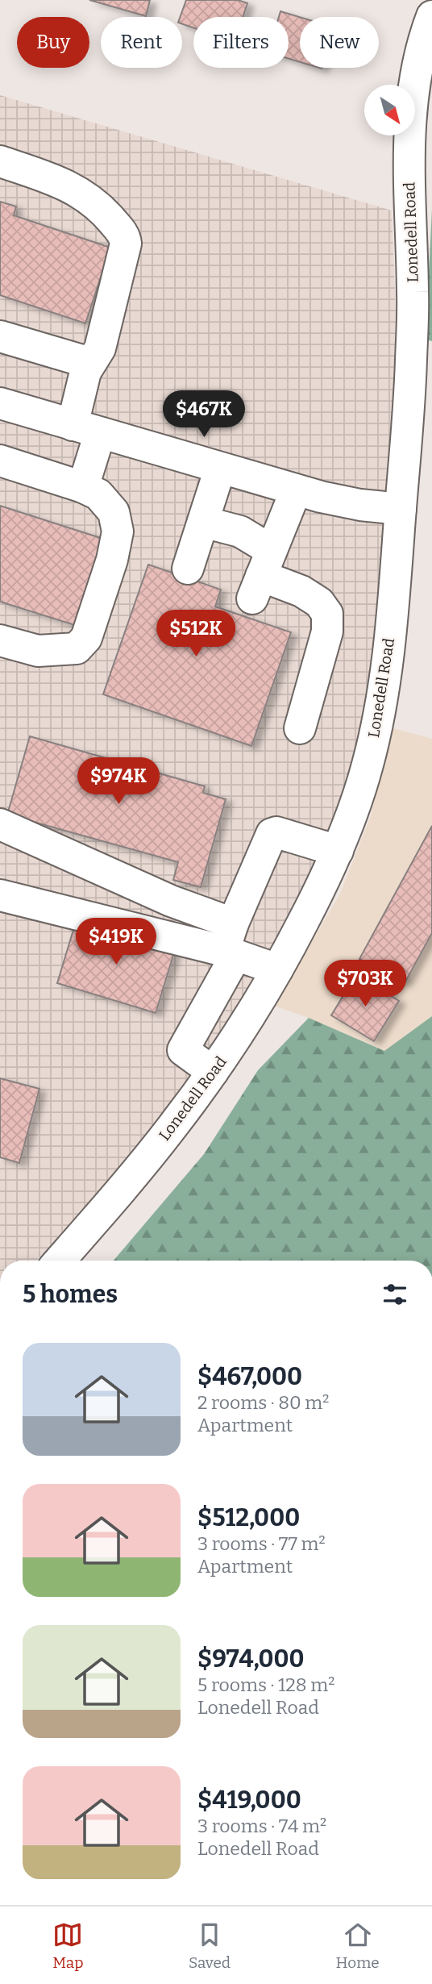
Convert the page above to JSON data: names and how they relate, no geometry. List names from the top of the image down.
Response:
{
  "streets": {
    "street": ["Lonedell Road"]
  },
  "north": "bottom right",
  "page": {
    "chip": [
      "Buy",
      "Rent",
      "Filters",
      "New"
    ],
    "price": [
      "$467K",
      "$512K",
      "$974K",
      "$419K",
      "$703K"
    ],
    "heading": "5 homes",
    "list": [
      {
        "name": "$467,000",
        "note": "2 rooms · 80 m² · Apartment"
      },
      {
        "name": "$512,000",
        "note": "3 rooms · 77 m² · Apartment"
      },
      {
        "name": "$974,000",
        "note": "5 rooms · 128 m² · Lonedell Road"
      },
      {
        "name": "$419,000",
        "note": "3 rooms · 74 m² · Lonedell Road"
      }
    ],
    "tabs": ["Map", "Saved", "Home"]
  }
}
